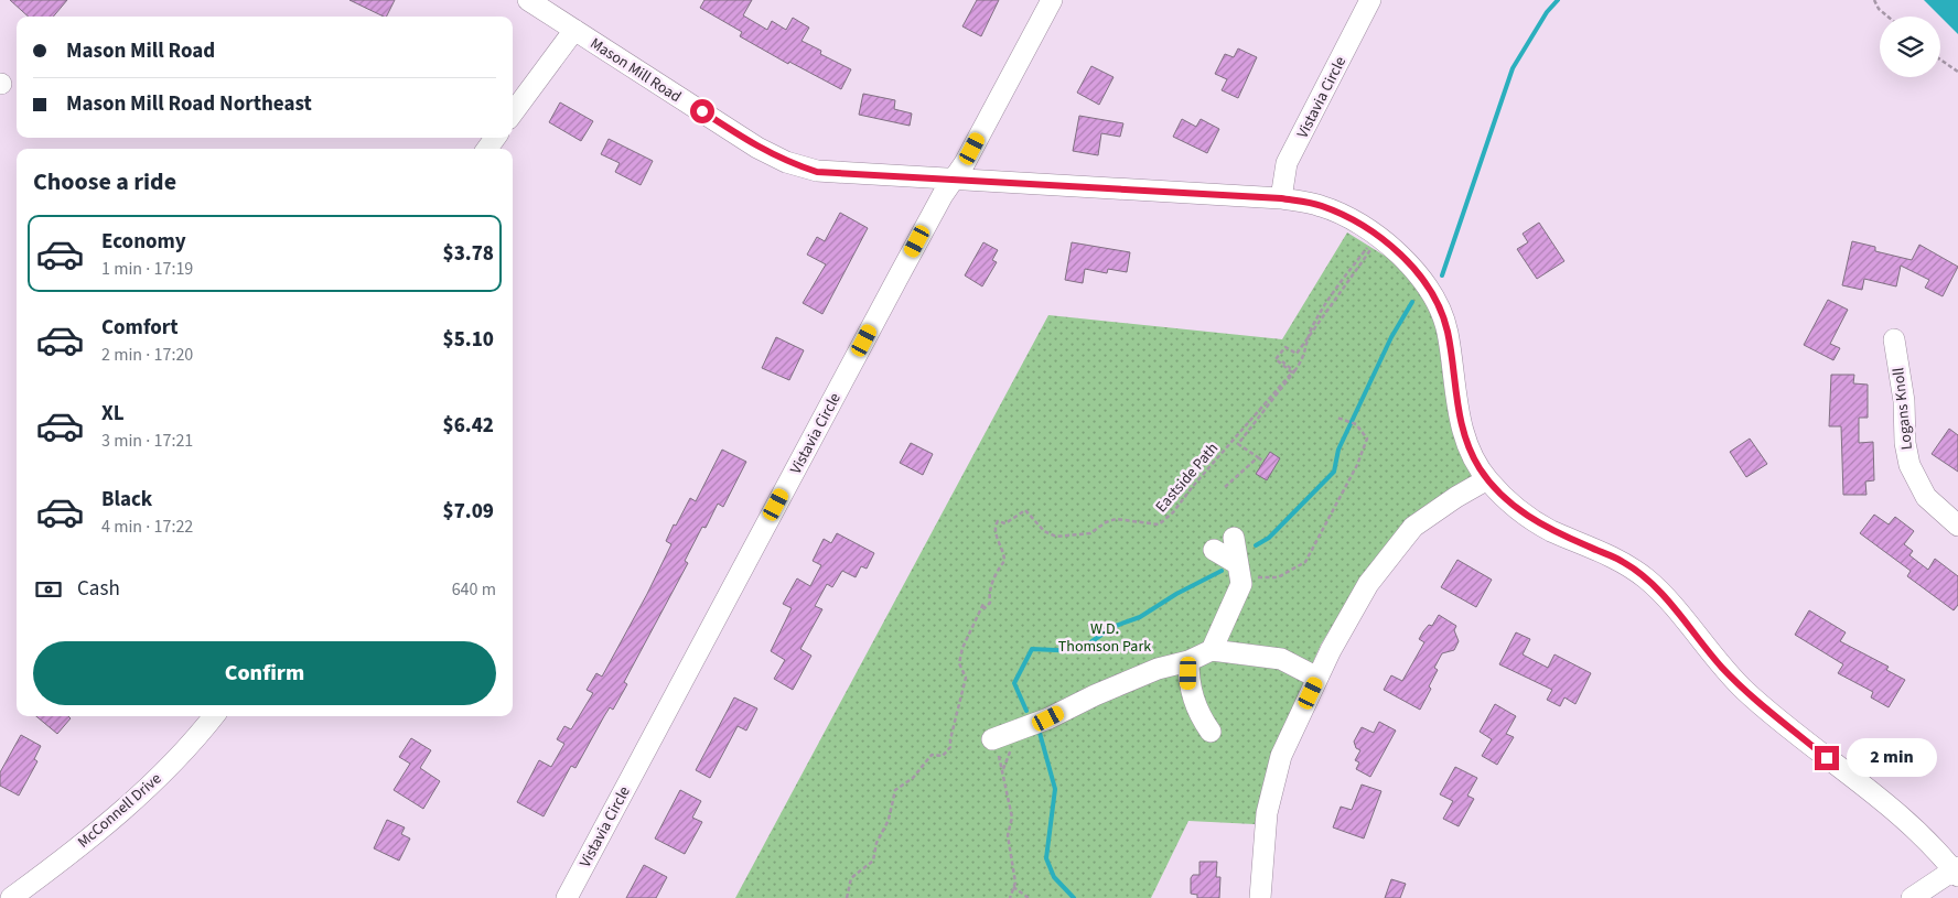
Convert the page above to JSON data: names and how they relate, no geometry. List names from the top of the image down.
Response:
{
  "streets": {
    "street": [
      "Mason Mill Road",
      "Vistavia Circle",
      "Logans Knoll",
      "McConnell Drive"
    ],
    "path": ["Eastside Path"]
  },
  "crossings": [
    ["Mason Mill Road", "Vistavia Circle"]
  ],
  "parks": ["W.D. Thomson Park"],
  "page": {
    "banner": ["Mason Mill Road", "Mason Mill Road Northeast"],
    "heading": "Choose a ride",
    "list": [
      {
        "name": "Economy",
        "note": "1 min · 17:19",
        "value": "$3.78"
      },
      {
        "name": "Comfort",
        "note": "2 min · 17:20",
        "value": "$5.10"
      },
      {
        "name": "XL",
        "note": "3 min · 17:21",
        "value": "$6.42"
      },
      {
        "name": "Black",
        "note": "4 min · 17:22",
        "value": "$7.09"
      }
    ],
    "pay": ["Cash", "640 m"],
    "buttons": "Confirm",
    "bubble": "2 min"
  }
}
